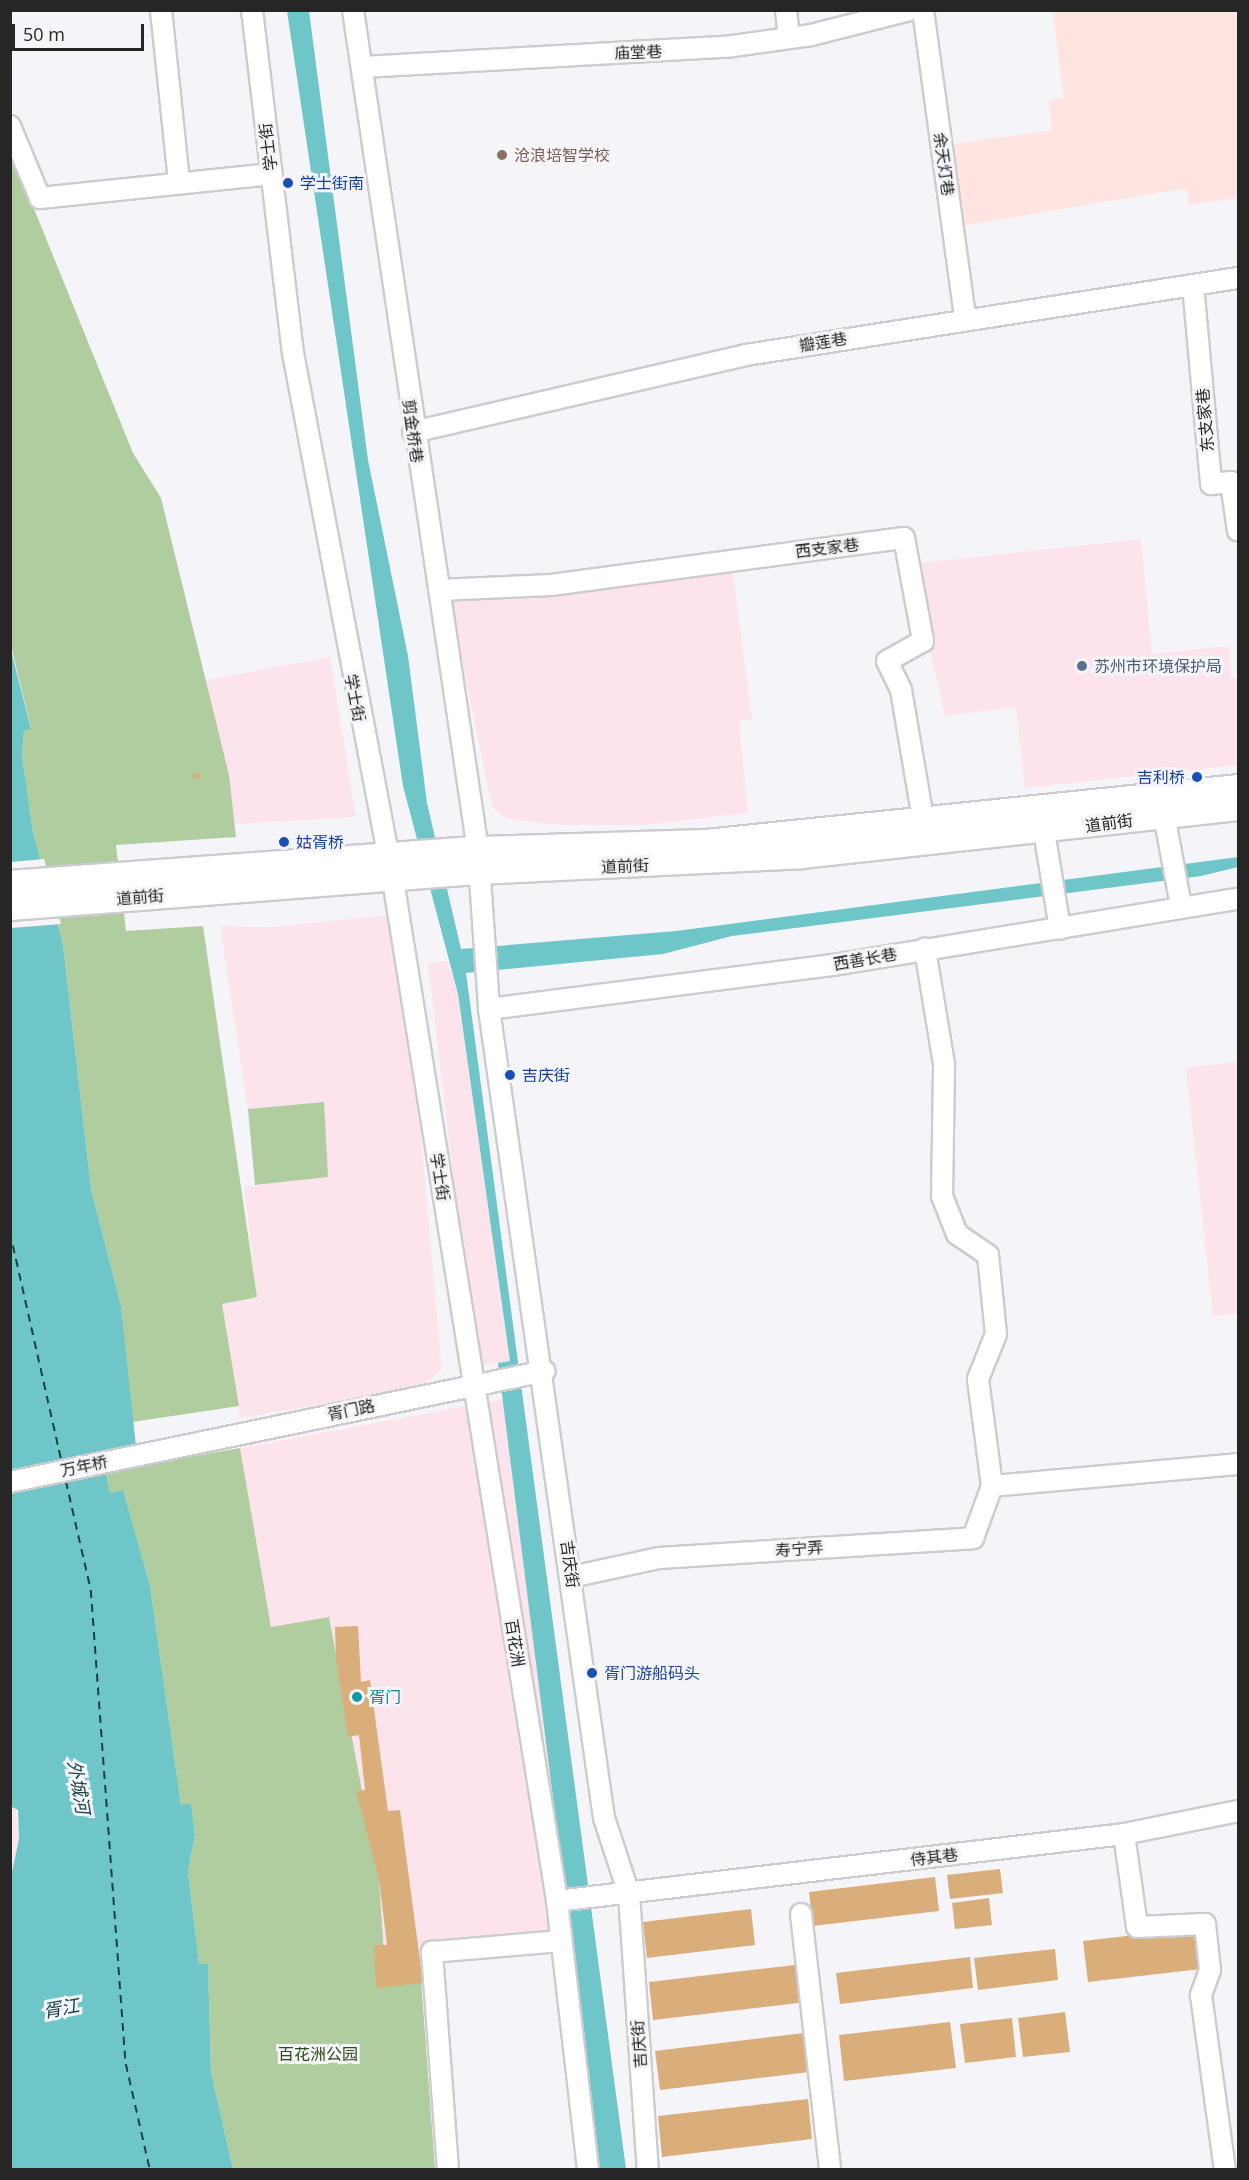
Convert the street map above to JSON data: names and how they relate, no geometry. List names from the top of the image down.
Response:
{
  "streets": {
    "main road": ["道前街"],
    "street": [
      "庙堂巷",
      "学士街",
      "余天灯巷",
      "瓣莲巷",
      "东支家巷",
      "剪金桥巷",
      "西支家巷",
      "西善长巷",
      "胥门路",
      "万年桥",
      "寿宁弄",
      "吉庆街",
      "百花洲",
      "侍其巷"
    ]
  },
  "crossings": [
    ["庙堂巷", "剪金桥巷"],
    ["学士街", "道前街"],
    ["学士街", "胥门路"],
    ["学士街", "百花洲"],
    ["余天灯巷", "瓣莲巷"],
    ["瓣莲巷", "东支家巷"],
    ["瓣莲巷", "剪金桥巷"],
    ["剪金桥巷", "西支家巷"],
    ["剪金桥巷", "道前街"],
    ["剪金桥巷", "吉庆街"],
    ["西支家巷", "道前街"],
    ["道前街", "吉庆街"],
    ["西善长巷", "吉庆街"],
    ["胥门路", "万年桥"],
    ["胥门路", "吉庆街"],
    ["胥门路", "百花洲"],
    ["寿宁弄", "吉庆街"],
    ["吉庆街", "侍其巷"],
    ["百花洲", "侍其巷"]
  ],
  "water": ["外城河", "胥江"],
  "parks": ["百花洲公园"],
  "places": [
    "沧浪培智学校",
    "学士街南",
    "苏州市环境保护局",
    "吉利桥",
    "姑胥桥",
    "吉庆街",
    "胥门游船码头",
    "胥门"
  ],
  "scale_bar": "50 m"
}
